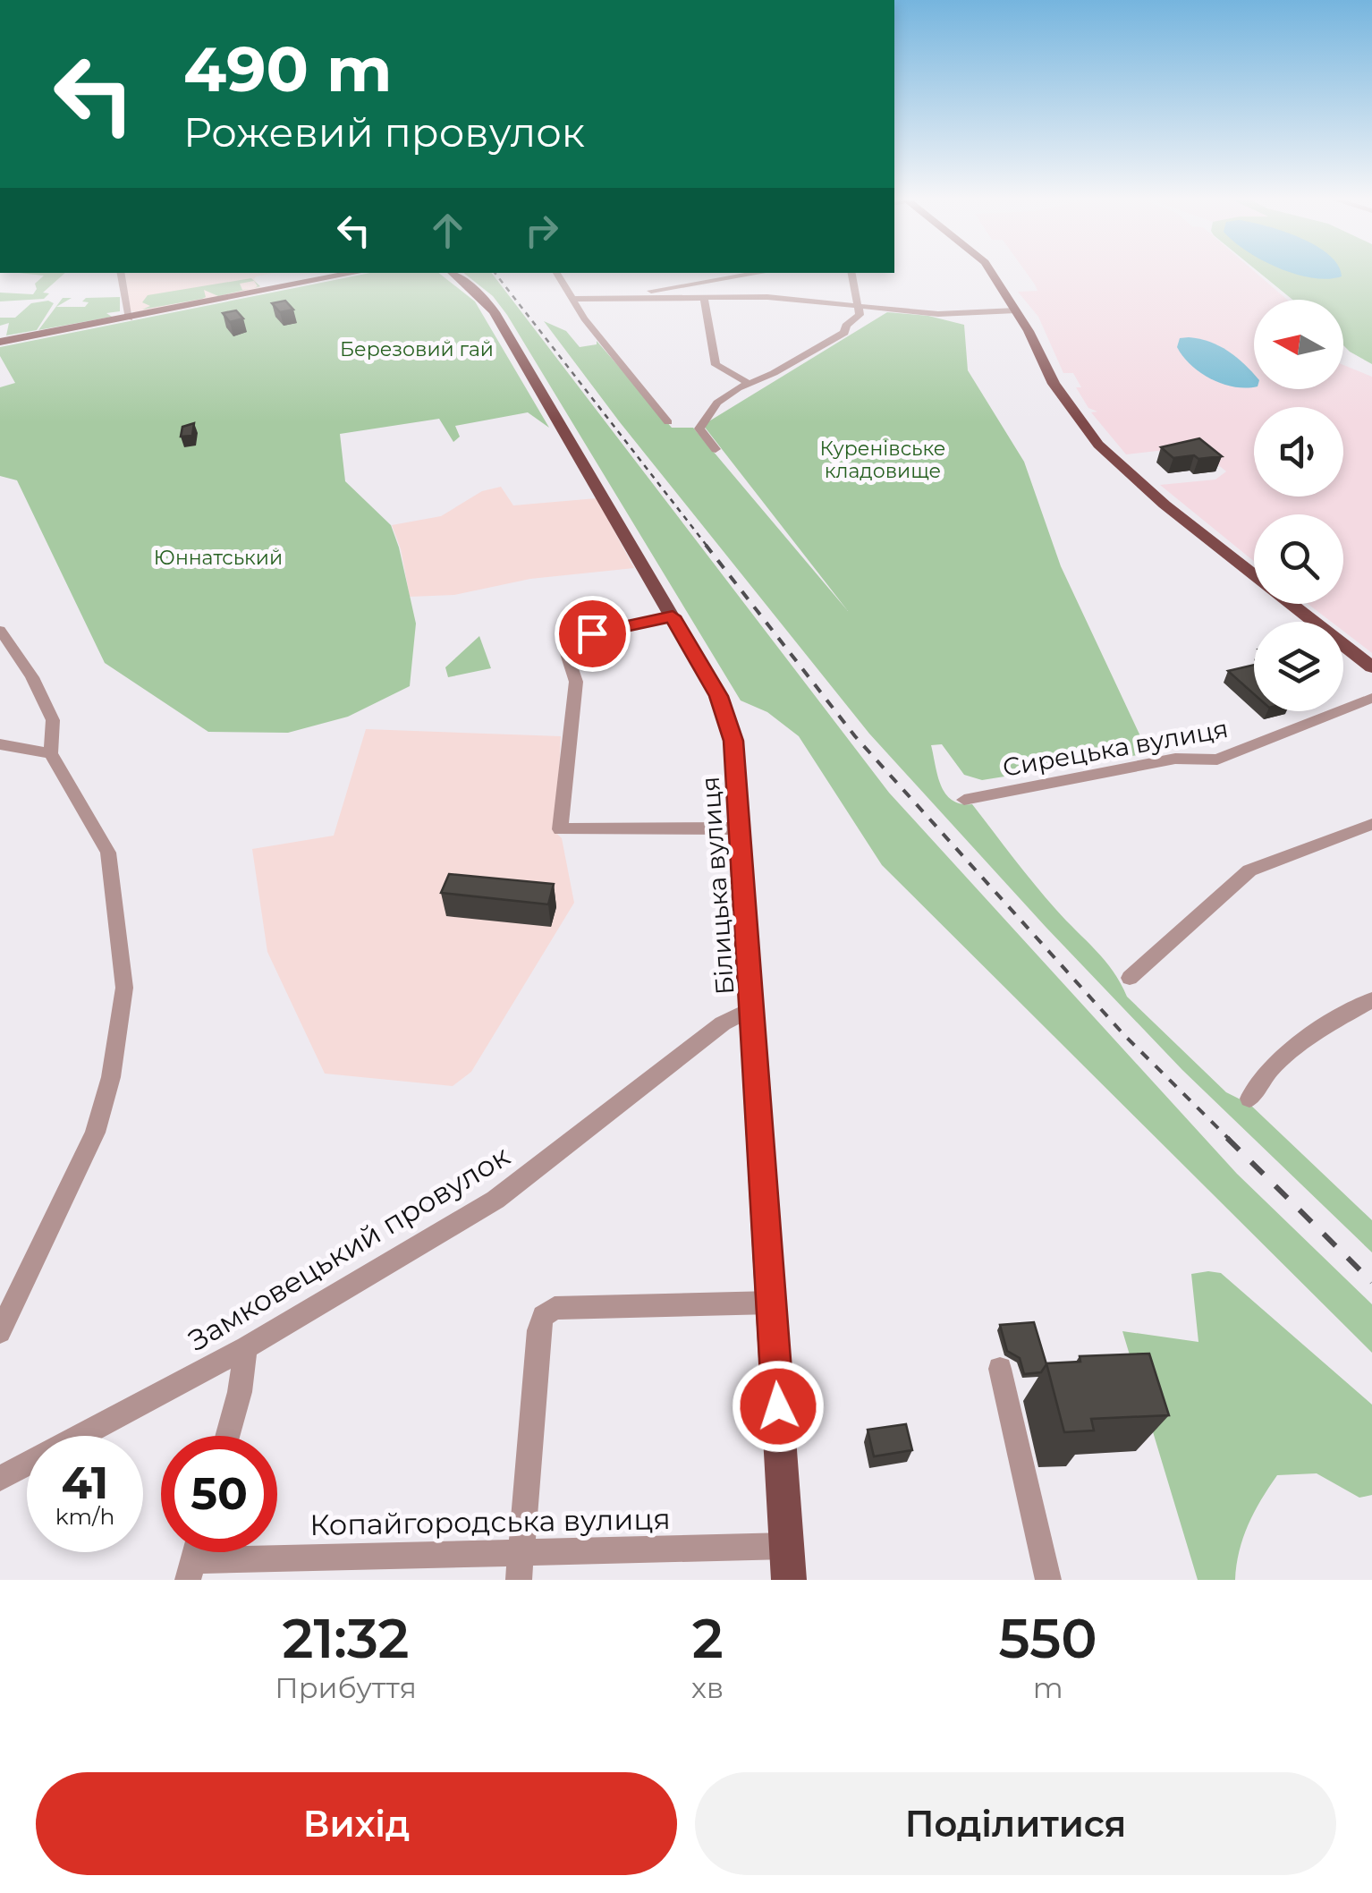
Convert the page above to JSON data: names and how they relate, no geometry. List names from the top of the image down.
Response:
{
  "streets": {
    "main road": ["Білицька вулиця"],
    "street": ["Сирецька вулиця", "Замковецький провулок", "Копайгородська вулиця"]
  },
  "crossings": [
    ["Білицька вулиця", "Замковецький провулок"],
    ["Білицька вулиця", "Копайгородська вулиця"]
  ],
  "parks": ["Березовий гай", "Куренівське кладовище", "Юннатський"],
  "north": "left",
  "page": {
    "turn": ["490 m", "Рожевий провулок"],
    "speed": "41 km/h",
    "limit": "50",
    "eta": [
      "21:32",
      "Прибуття",
      "2",
      "хв",
      "550",
      "m"
    ],
    "buttons": ["Вихід", "Поділитися"]
  }
}
